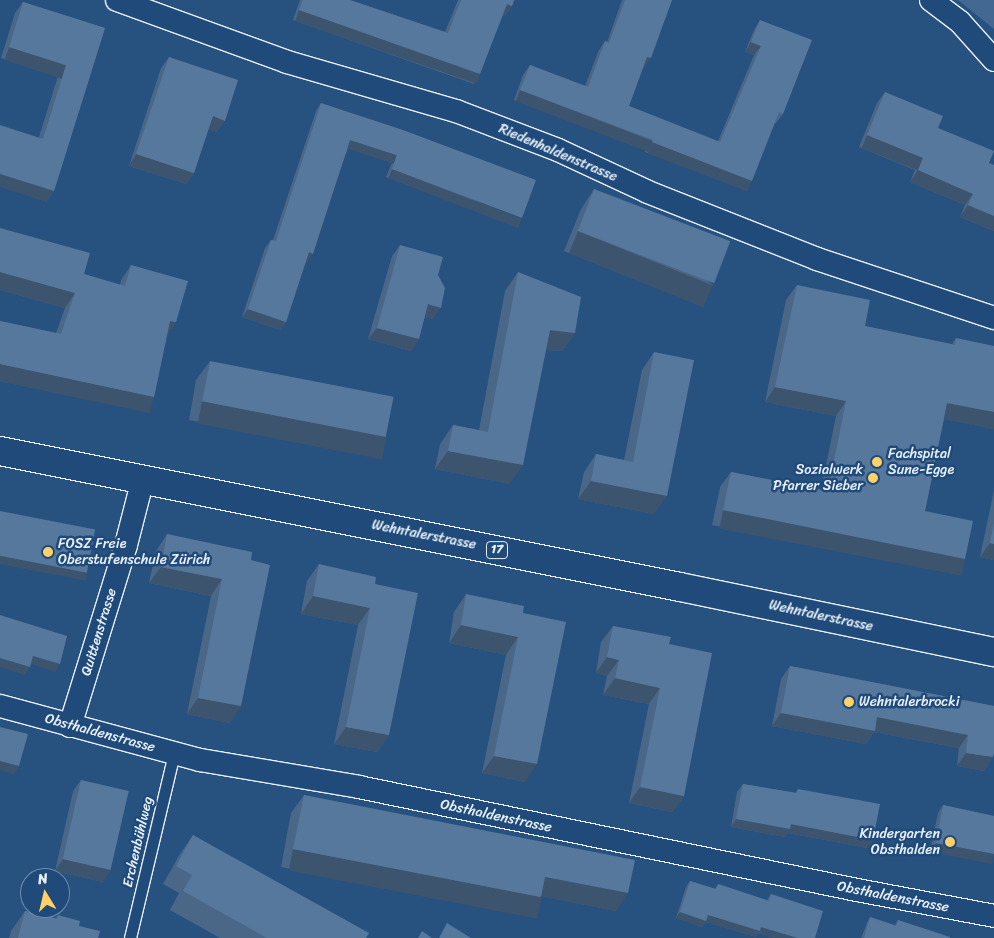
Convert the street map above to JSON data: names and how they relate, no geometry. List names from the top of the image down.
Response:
{
  "streets": {
    "main road": ["Wehntalerstrasse", "17"],
    "street": ["Riedenhaldenstrasse", "Quittenstrasse", "Obsthaldenstrasse"],
    "lane": ["Erchenbühlweg"]
  },
  "crossings": [
    ["Wehntalerstrasse", "Quittenstrasse"],
    ["Quittenstrasse", "Obsthaldenstrasse"],
    ["Obsthaldenstrasse", "Erchenbühlweg"]
  ],
  "places": [
    "Fachspital Sune-Egge",
    "Sozialwerk Pfarrer Sieber",
    "FOSZ Freie Oberstufenschule Zürich",
    "Wehntalerbrocki",
    "Kindergarten Obsthalden"
  ],
  "north": "top"
}
